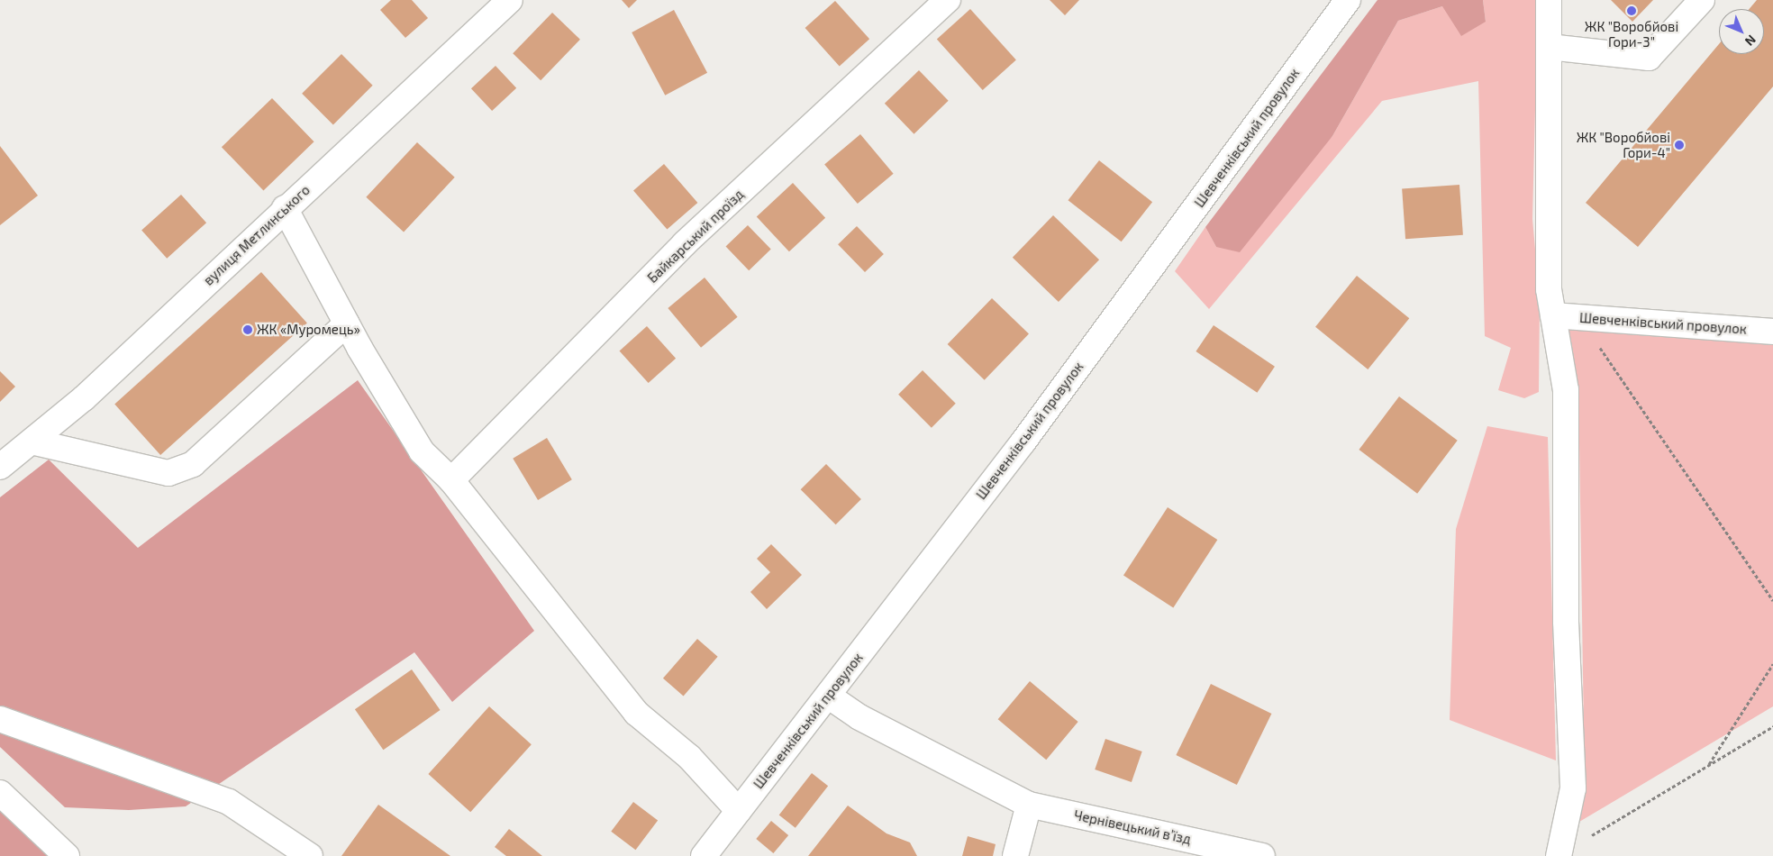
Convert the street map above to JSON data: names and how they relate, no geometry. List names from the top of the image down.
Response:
{
  "streets": {
    "street": [
      "Шевченківський провулок",
      "вулиця Метлинського",
      "Байкарський проїзд",
      "Чернівецький вʼїзд"
    ]
  },
  "crossings": [
    ["Шевченківський провулок", "Чернівецький вʼїзд"]
  ],
  "places": ["ЖК \"Воробйові Гори-3\"", "ЖК \"Воробйові Гори-4\"", "ЖК «Муромець»"],
  "north": "bottom right"
}
